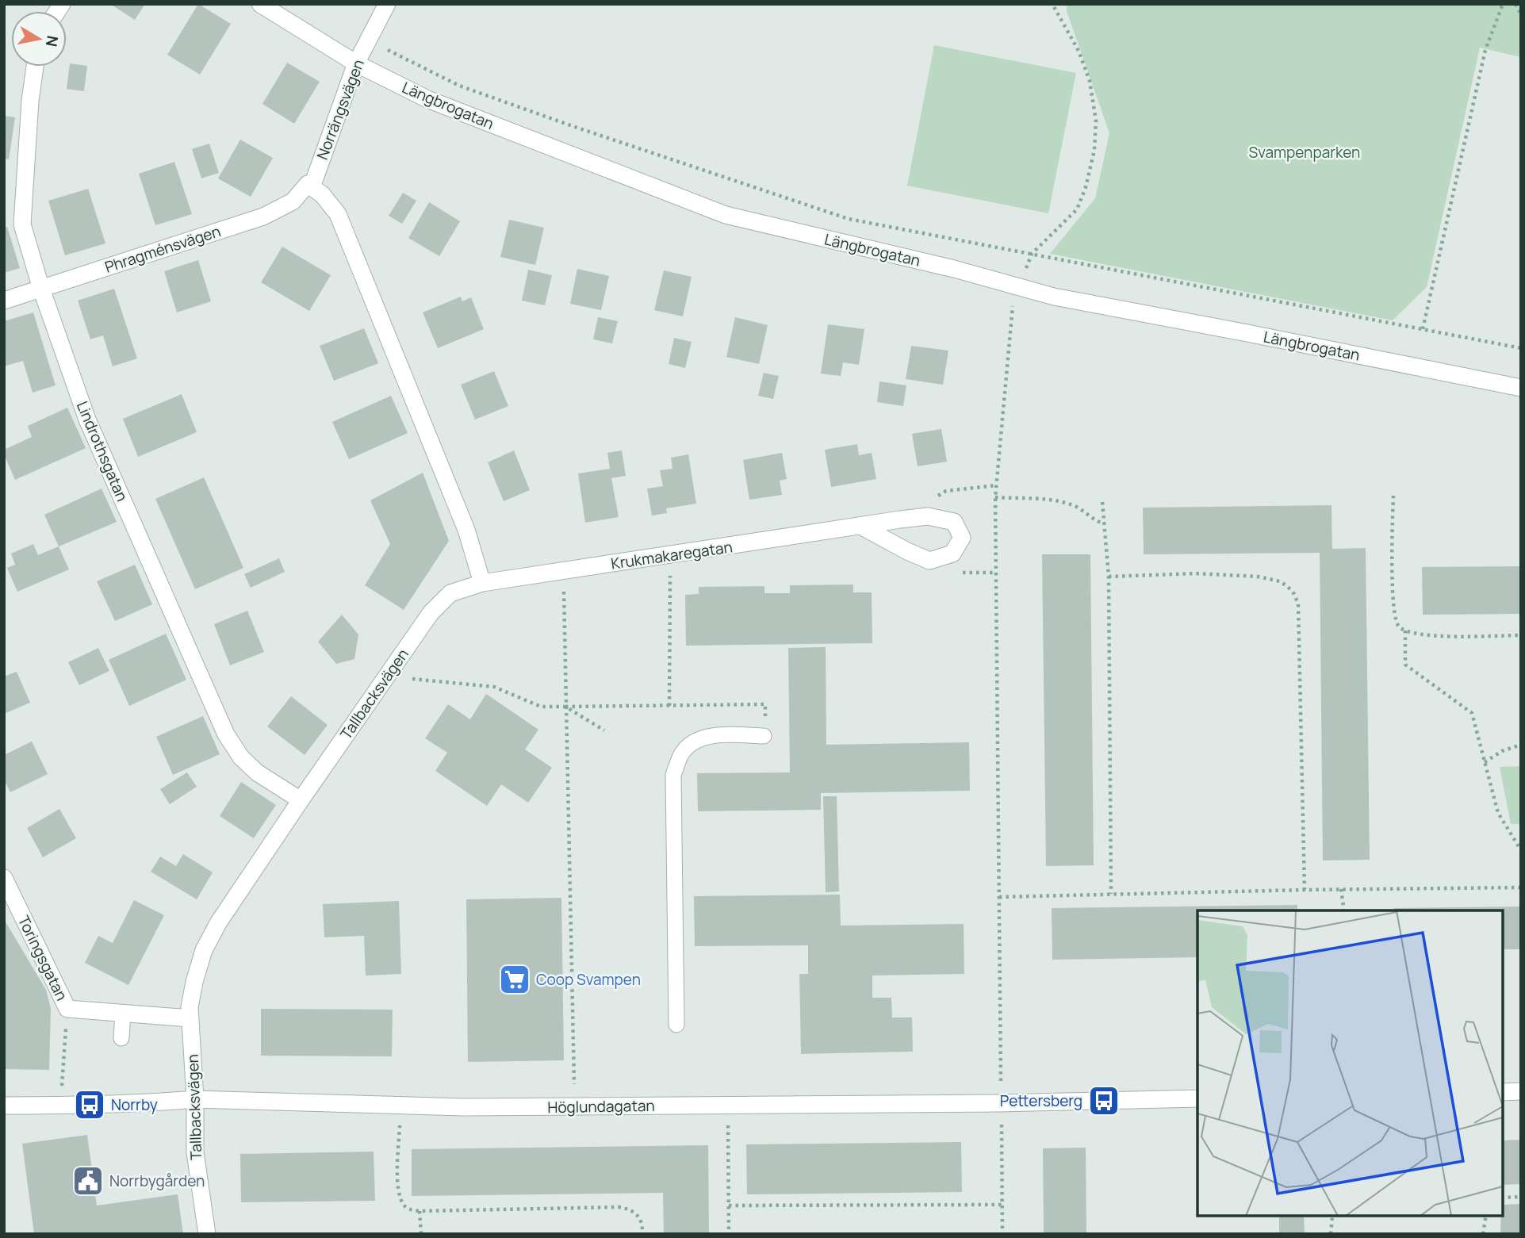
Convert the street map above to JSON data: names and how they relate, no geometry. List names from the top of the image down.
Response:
{
  "streets": {
    "street": [
      "Längbrogatan",
      "Norrängsvägen",
      "Phragménsvägen",
      "Lindrothsgatan",
      "Krukmakaregatan",
      "Tallbacksvägen",
      "Toringsgatan",
      "Höglundagatan"
    ]
  },
  "crossings": [
    ["Längbrogatan", "Norrängsvägen"],
    ["Norrängsvägen", "Phragménsvägen"],
    ["Phragménsvägen", "Lindrothsgatan"],
    ["Lindrothsgatan", "Tallbacksvägen"],
    ["Krukmakaregatan", "Tallbacksvägen"],
    ["Tallbacksvägen", "Höglundagatan"]
  ],
  "parks": ["Svampenparken"],
  "places": {
    "supermarket": ["Coop Svampen"],
    "bus stop": ["Pettersberg", "Norrby"],
    "public building": ["Norrbygården"]
  },
  "north": "right"
}
